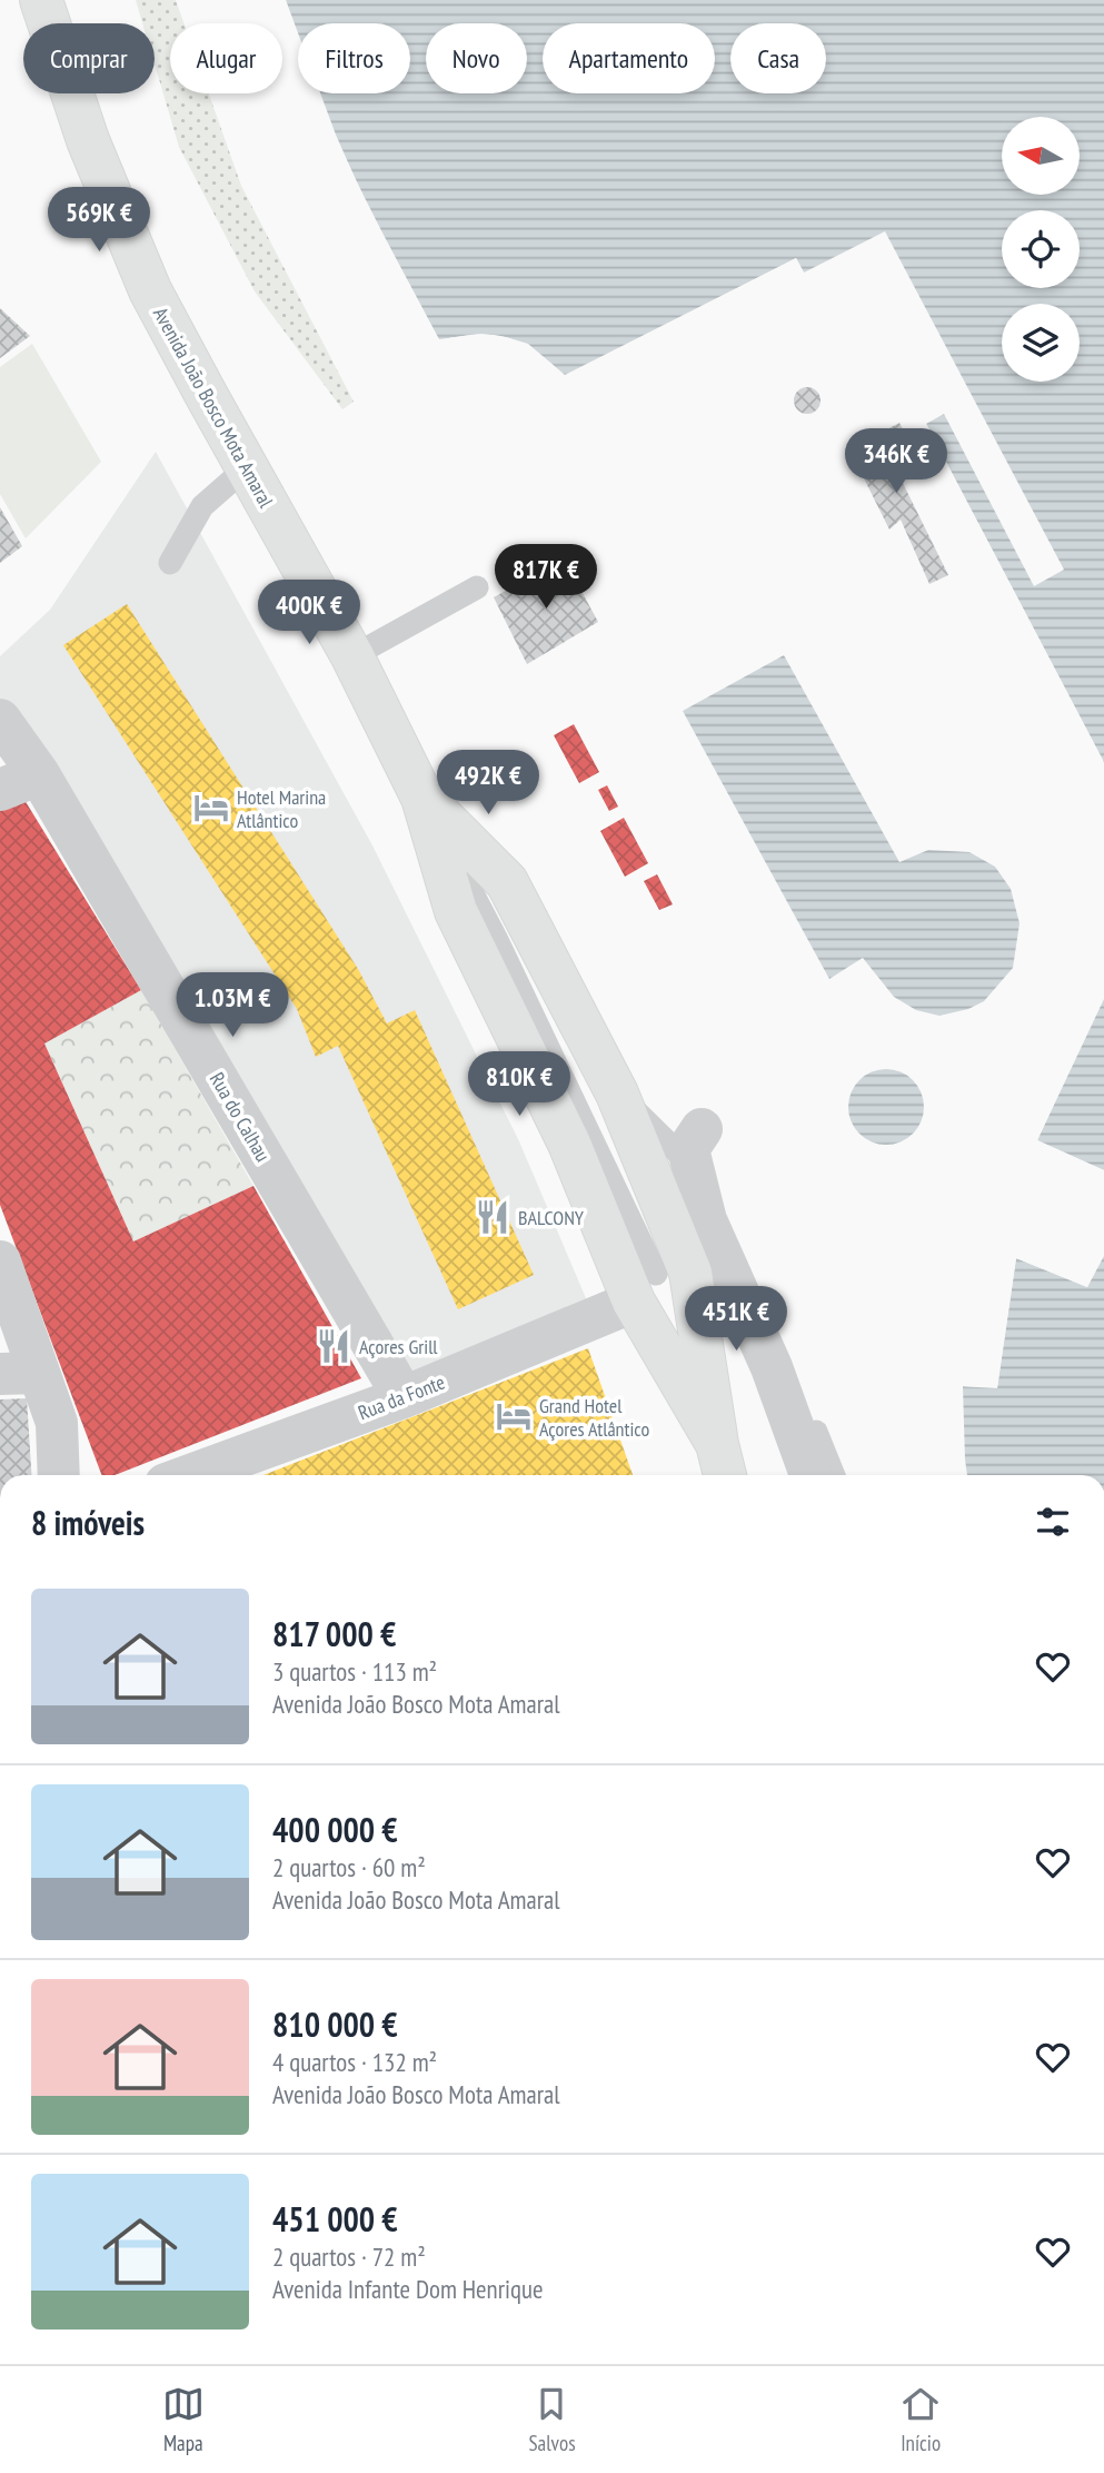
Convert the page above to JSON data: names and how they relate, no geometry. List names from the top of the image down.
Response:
{
  "streets": {
    "main road": ["Avenida João Bosco Mota Amaral"],
    "street": ["Rua do Calhau", "Rua da Fonte"]
  },
  "crossings": [
    ["Avenida João Bosco Mota Amaral", "Rua da Fonte"],
    ["Rua do Calhau", "Rua da Fonte"]
  ],
  "places": {
    "hotel": ["Hotel Marina Atlântico", "Grand Hotel Açores Atlântico"],
    "restaurant": ["BALCONY", "Açores Grill"]
  },
  "north": "left",
  "page": {
    "chip": [
      "Comprar",
      "Alugar",
      "Filtros",
      "Novo",
      "Apartamento",
      "Casa"
    ],
    "price": [
      "569K €",
      "346K €",
      "817K €",
      "400K €",
      "492K €",
      "1.03M €",
      "810K €",
      "451K €"
    ],
    "heading": "8 imóveis",
    "list": [
      {
        "name": "817 000 €",
        "note": "3 quartos · 113 m² · Avenida João Bosco Mota Amaral"
      },
      {
        "name": "400 000 €",
        "note": "2 quartos · 60 m² · Avenida João Bosco Mota Amaral"
      },
      {
        "name": "810 000 €",
        "note": "4 quartos · 132 m² · Avenida João Bosco Mota Amaral"
      },
      {
        "name": "451 000 €",
        "note": "2 quartos · 72 m² · Avenida Infante Dom Henrique"
      }
    ],
    "tabs": ["Mapa", "Salvos", "Início"]
  }
}
